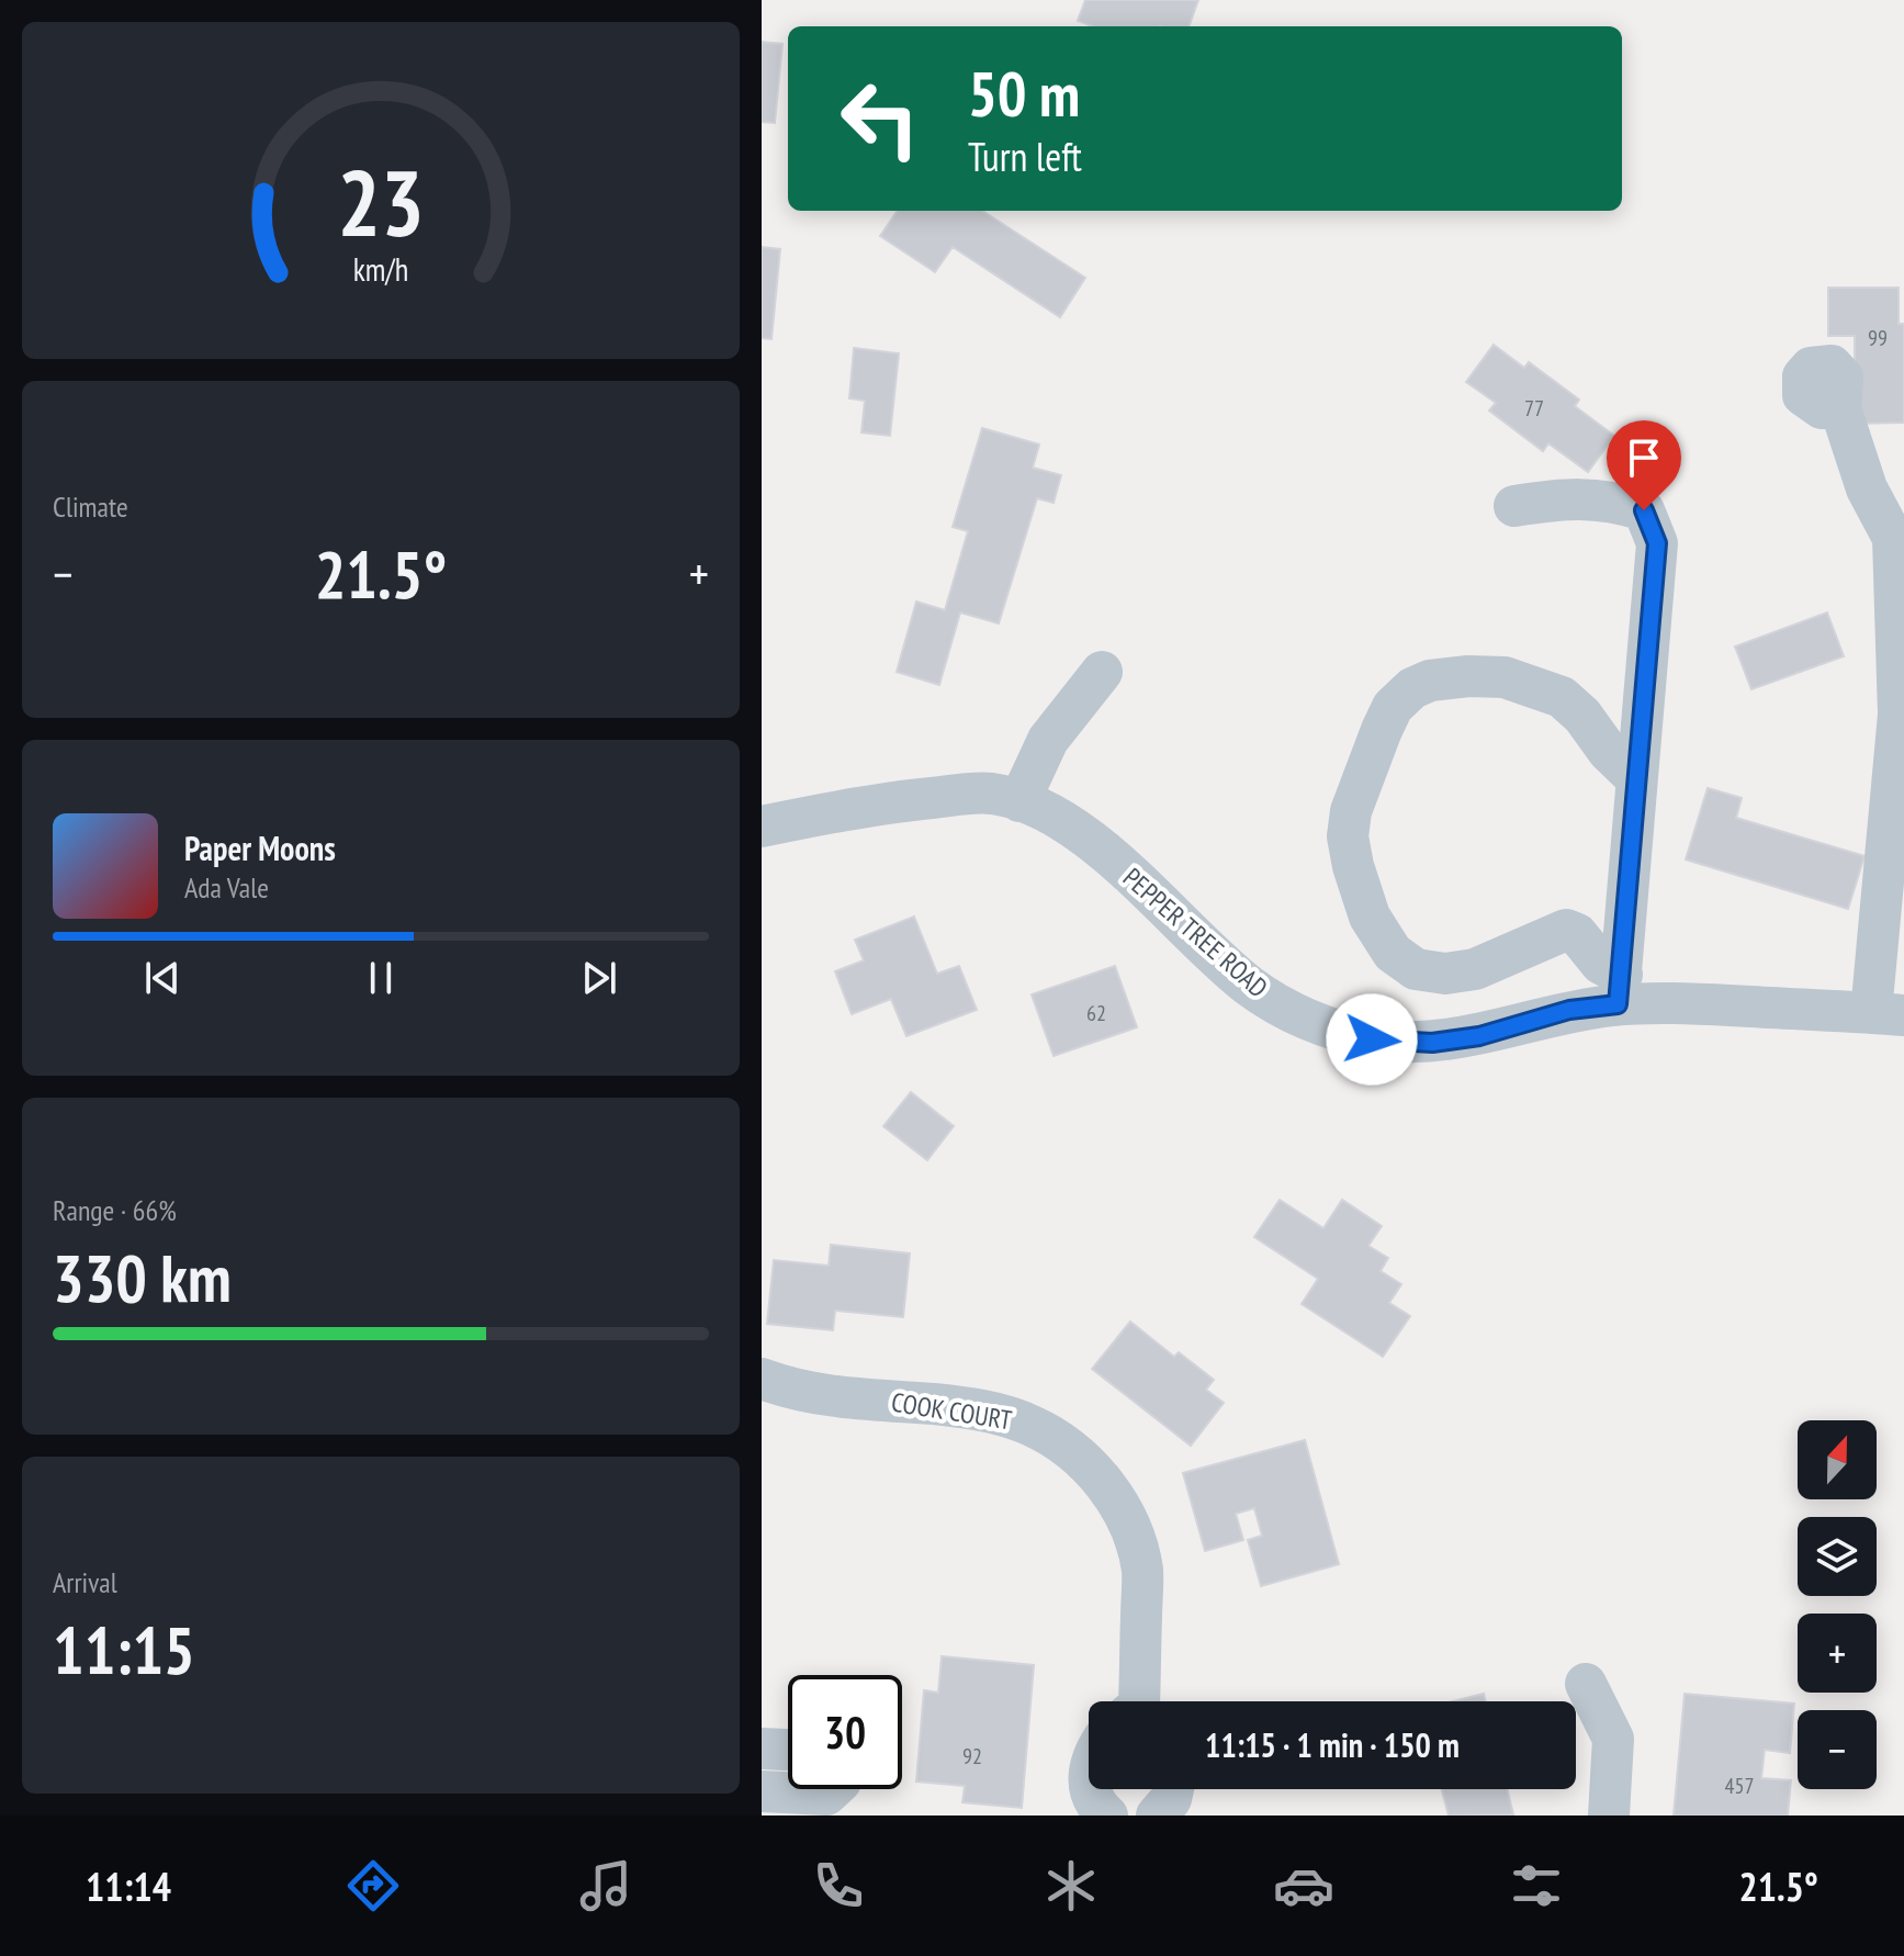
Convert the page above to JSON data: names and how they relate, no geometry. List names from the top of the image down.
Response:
{
  "streets": {
    "street": ["PEPPER TREE ROAD", "COOK COURT"]
  },
  "house_numbers": [
    "99",
    "77",
    "62",
    "92",
    "457"
  ],
  "north": "top",
  "page": {
    "turn": ["50 m", "Turn left"],
    "tile": [
      "Climate",
      ["Range · 66%", "330 km"],
      ["Arrival", "11:15"]
    ],
    "heat": ["−", "21.5°", "+"],
    "song": ["Paper Moons", "Ada Vale"],
    "map_buttons": ["+", "−"],
    "limit": "30",
    "trip": "11:15 · 1 min · 150 m",
    "tabs": ["11:14", "21.5°"],
    "gauge": ["23", "km/h"]
  }
}
